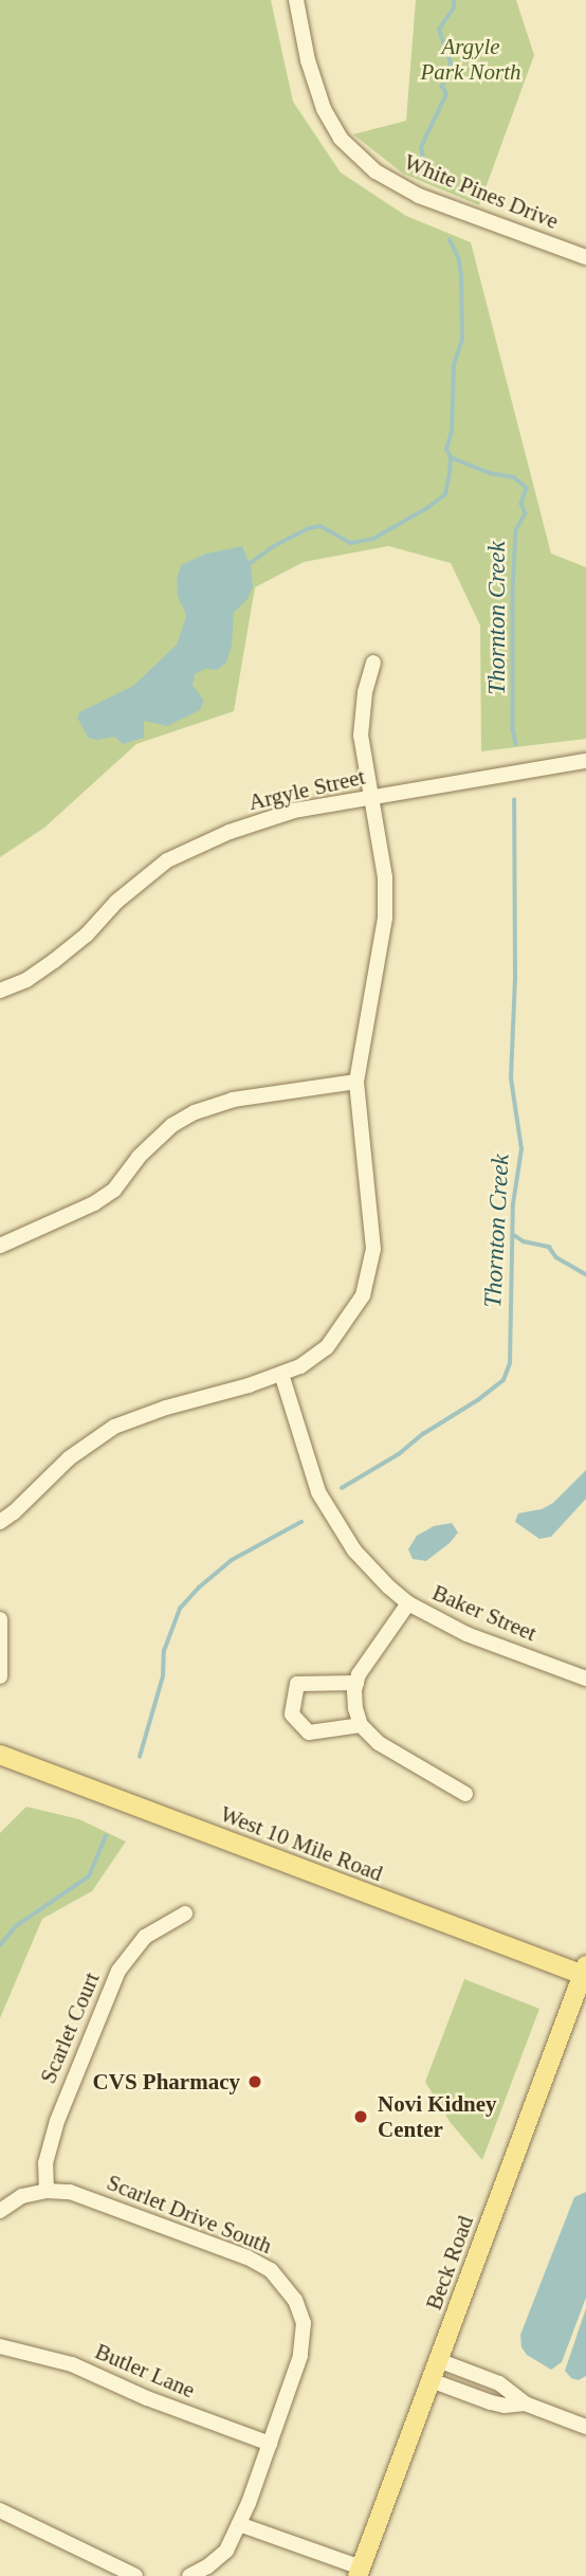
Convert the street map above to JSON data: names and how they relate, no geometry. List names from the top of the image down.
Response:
{
  "streets": {
    "main road": ["West 10 Mile Road", "Beck Road"],
    "street": [
      "White Pines Drive",
      "Argyle Street",
      "Baker Street",
      "Scarlet Court",
      "Scarlet Drive South",
      "Butler Lane"
    ]
  },
  "crossings": [
    ["West 10 Mile Road", "Beck Road"],
    ["Scarlet Court", "Scarlet Drive South"],
    ["Scarlet Drive South", "Butler Lane"]
  ],
  "water": ["Thornton Creek"],
  "parks": ["Argyle Park North"],
  "places": ["CVS Pharmacy", "Novi Kidney Center"]
}
